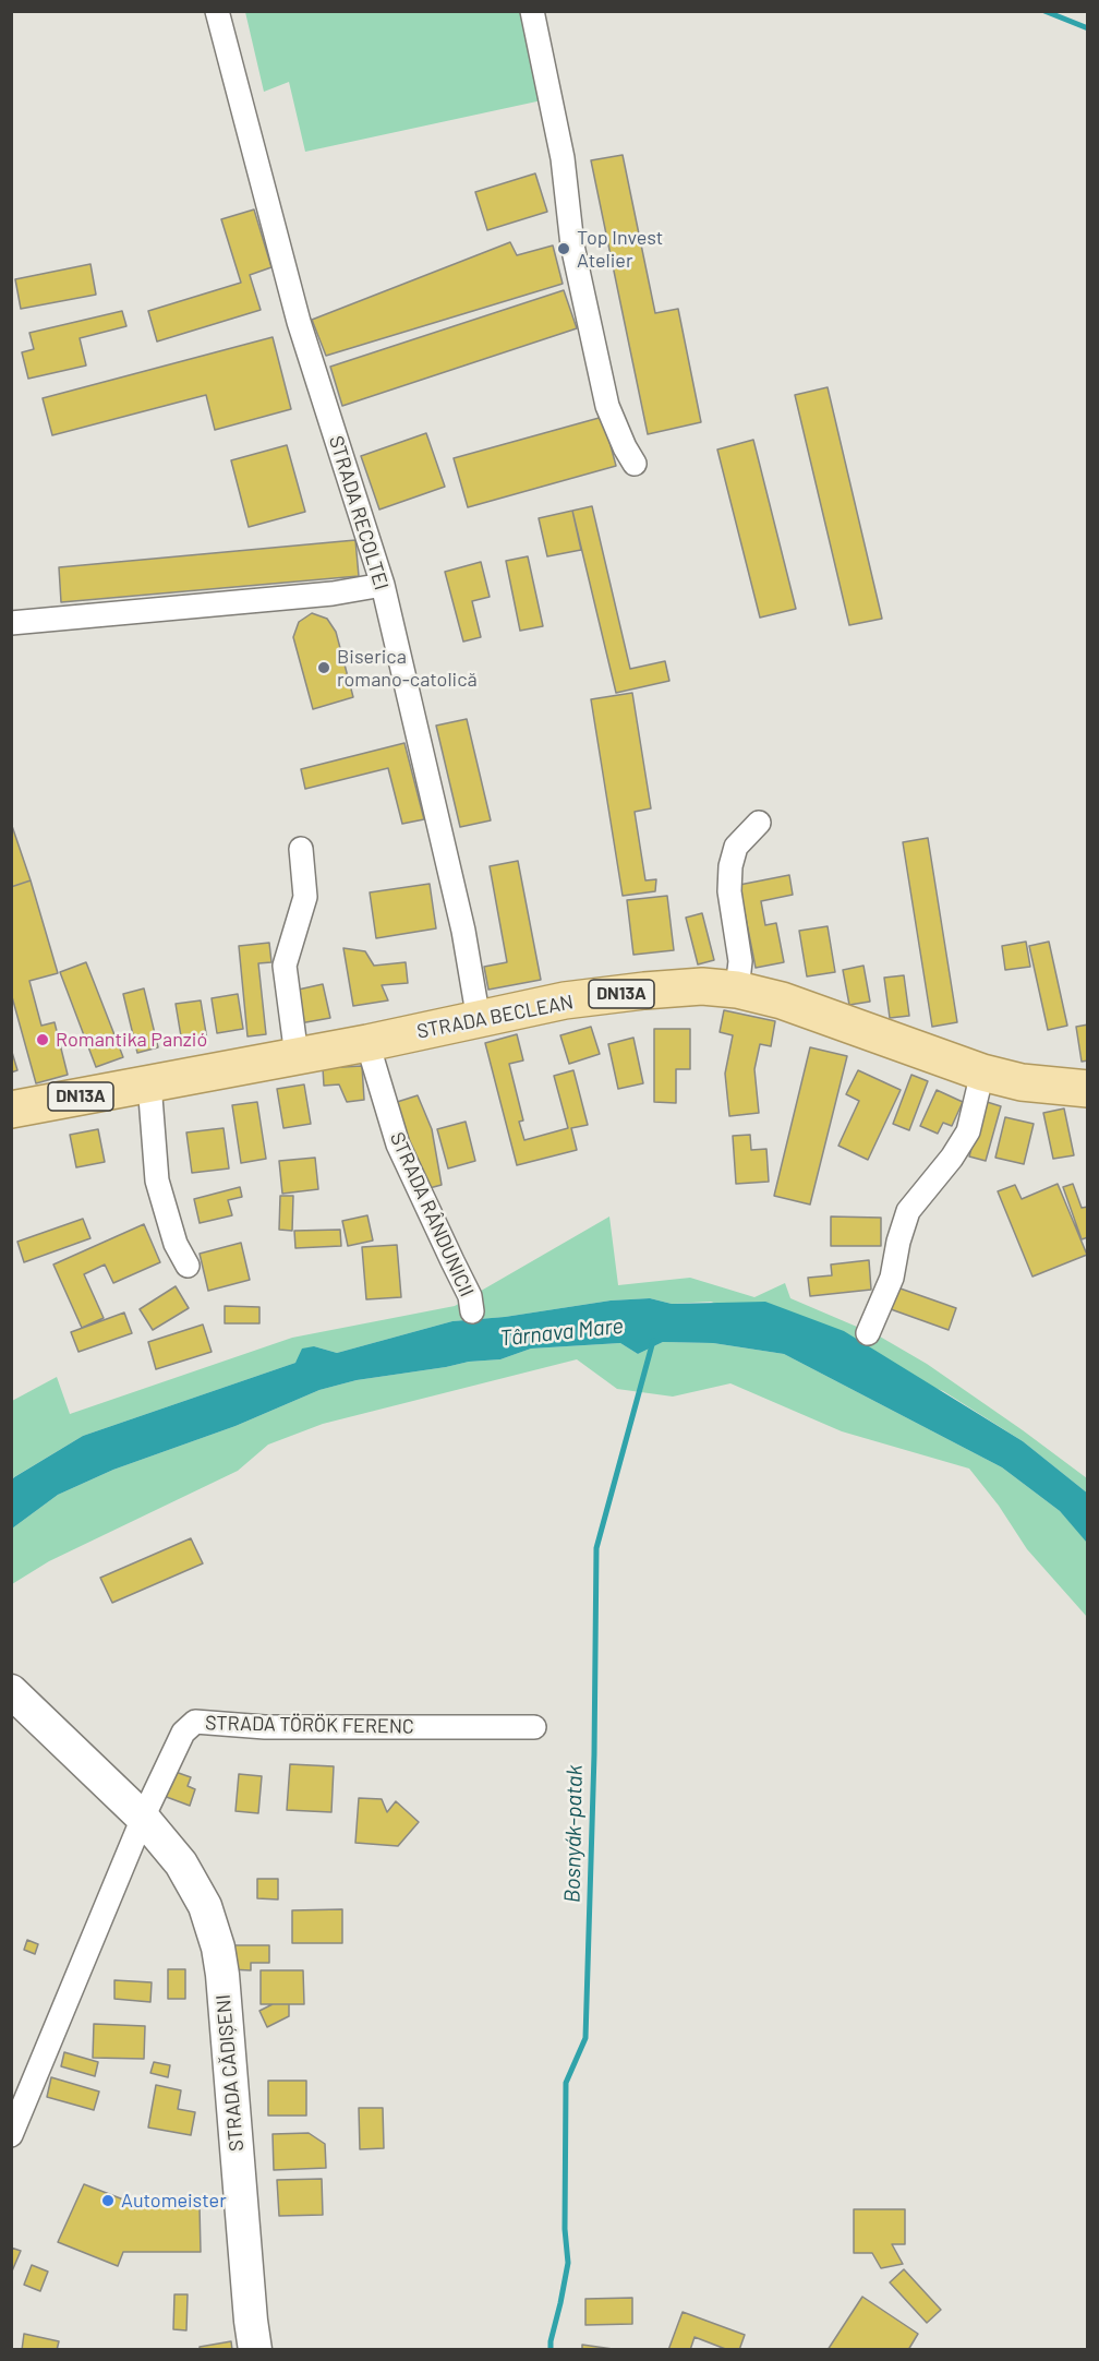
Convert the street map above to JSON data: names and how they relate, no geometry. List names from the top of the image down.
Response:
{
  "streets": {
    "main road": ["DN13A", "STRADA BECLEAN", "STRADA CĂDIȘENI"],
    "street": ["STRADA RECOLTEI", "STRADA RÂNDUNICII", "STRADA TÖRÖK FERENC"]
  },
  "crossings": [
    ["STRADA RECOLTEI", "STRADA BECLEAN"],
    ["STRADA BECLEAN", "STRADA RÂNDUNICII"],
    ["STRADA TÖRÖK FERENC", "STRADA CĂDIȘENI"]
  ],
  "water": ["Târnava Mare", "Bosnyák-patak"],
  "places": [
    "Top Invest Atelier",
    "Biserica romano-catolică",
    "Romantika Panzió",
    "Automeister"
  ]
}
